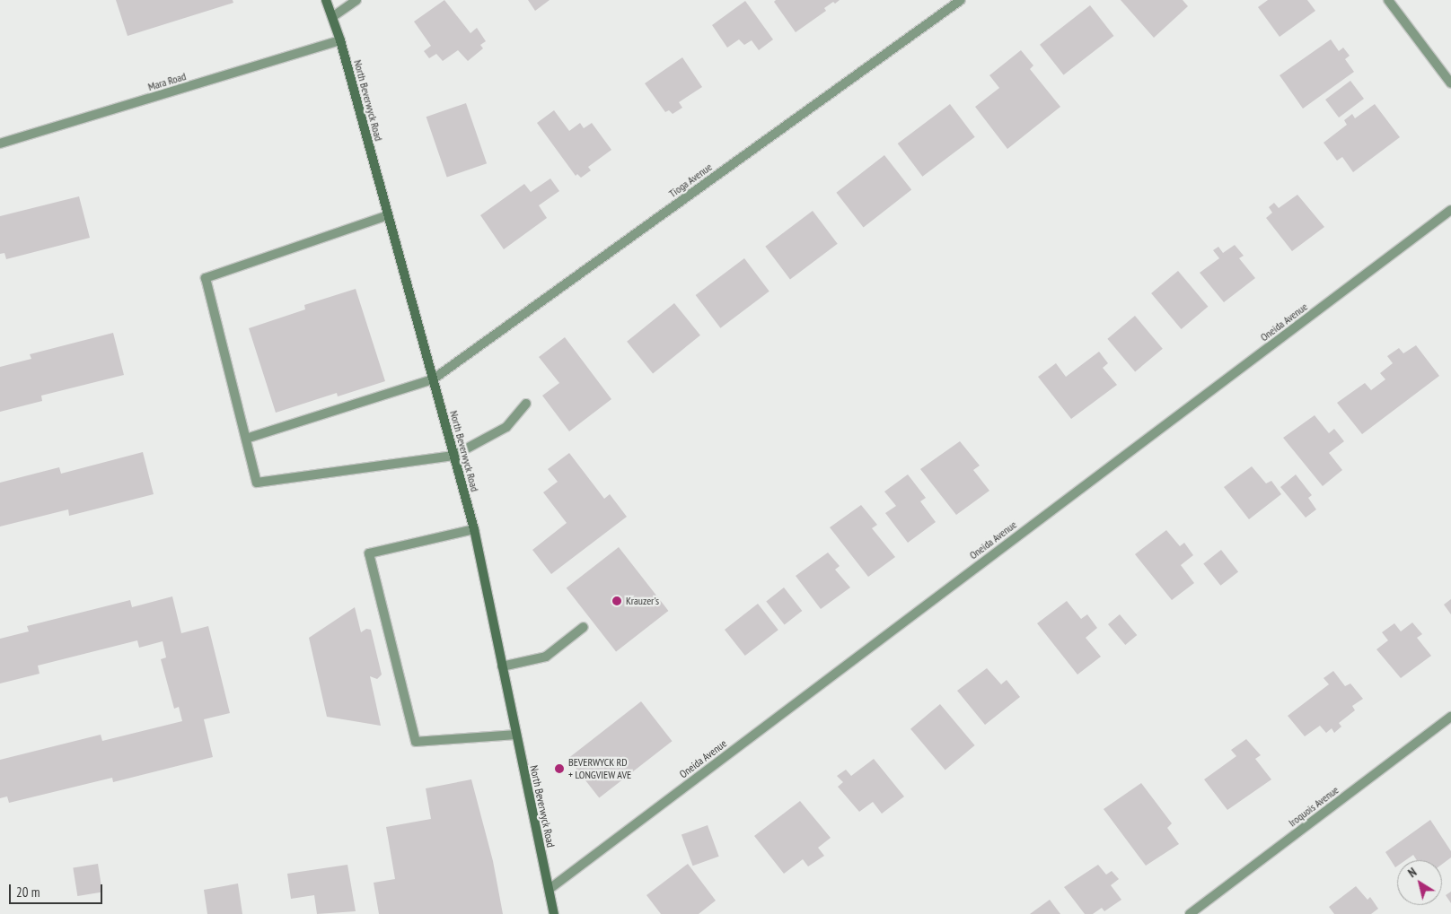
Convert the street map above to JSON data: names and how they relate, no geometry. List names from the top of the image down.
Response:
{
  "streets": {
    "street": [
      "Mara Road",
      "North Beverwyck Road",
      "Tioga Avenue",
      "Oneida Avenue",
      "Iroquois Avenue"
    ]
  },
  "crossings": [
    ["Mara Road", "North Beverwyck Road"],
    ["North Beverwyck Road", "Tioga Avenue"],
    ["North Beverwyck Road", "Oneida Avenue"]
  ],
  "places": ["Krauzer's", "BEVERWYCK RD + LONGVIEW AVE"],
  "scale_bar": "20 m",
  "north": "top left"
}
